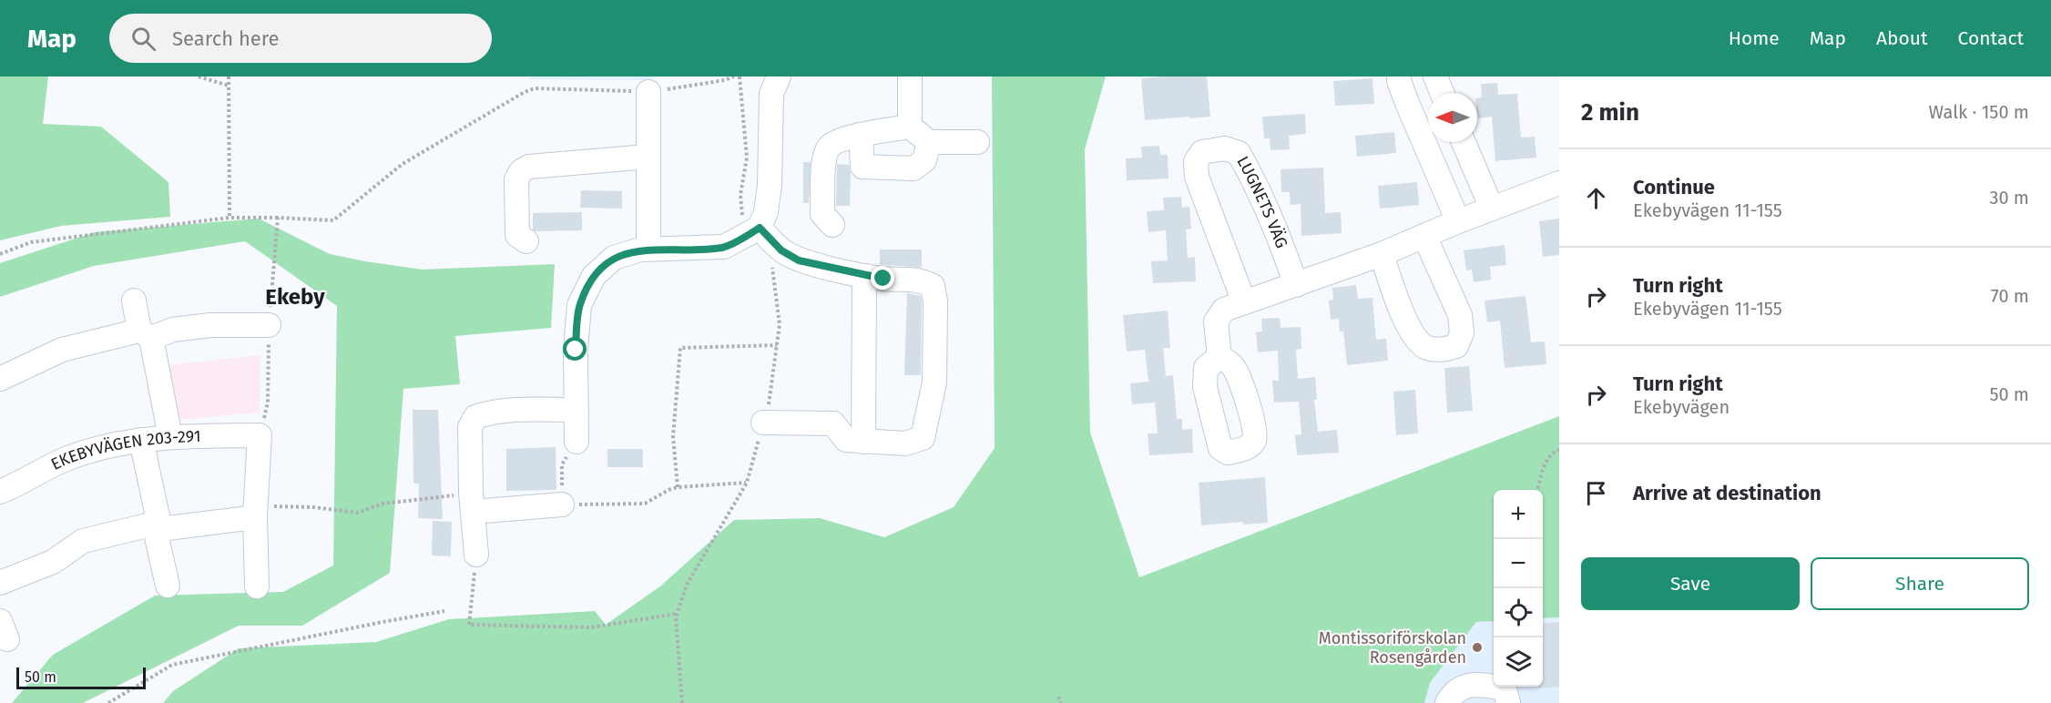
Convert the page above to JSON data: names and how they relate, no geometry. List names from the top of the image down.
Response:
{
  "streets": {
    "street": ["LUGNETS VÄG", "EKEBYVÄGEN 203-291"]
  },
  "districts": ["Ekeby"],
  "places": ["Montissoriförskolan Rosengården"],
  "scale_bar": "50 m",
  "north": "left",
  "page": {
    "header": "Map",
    "search": "Search here",
    "nav": [
      "Home",
      "Map",
      "About",
      "Contact"
    ],
    "heading": ["2 min", "Walk · 150 m"],
    "list": [
      ["Continue", "Ekebyvägen 11-155", "30 m"],
      ["Turn right", "Ekebyvägen 11-155", "70 m"],
      ["Turn right", "Ekebyvägen", "50 m"],
      "Arrive at destination"
    ],
    "map_buttons": ["+", "−"],
    "buttons": ["Save", "Share"],
    "scale": "50 m"
  }
}
